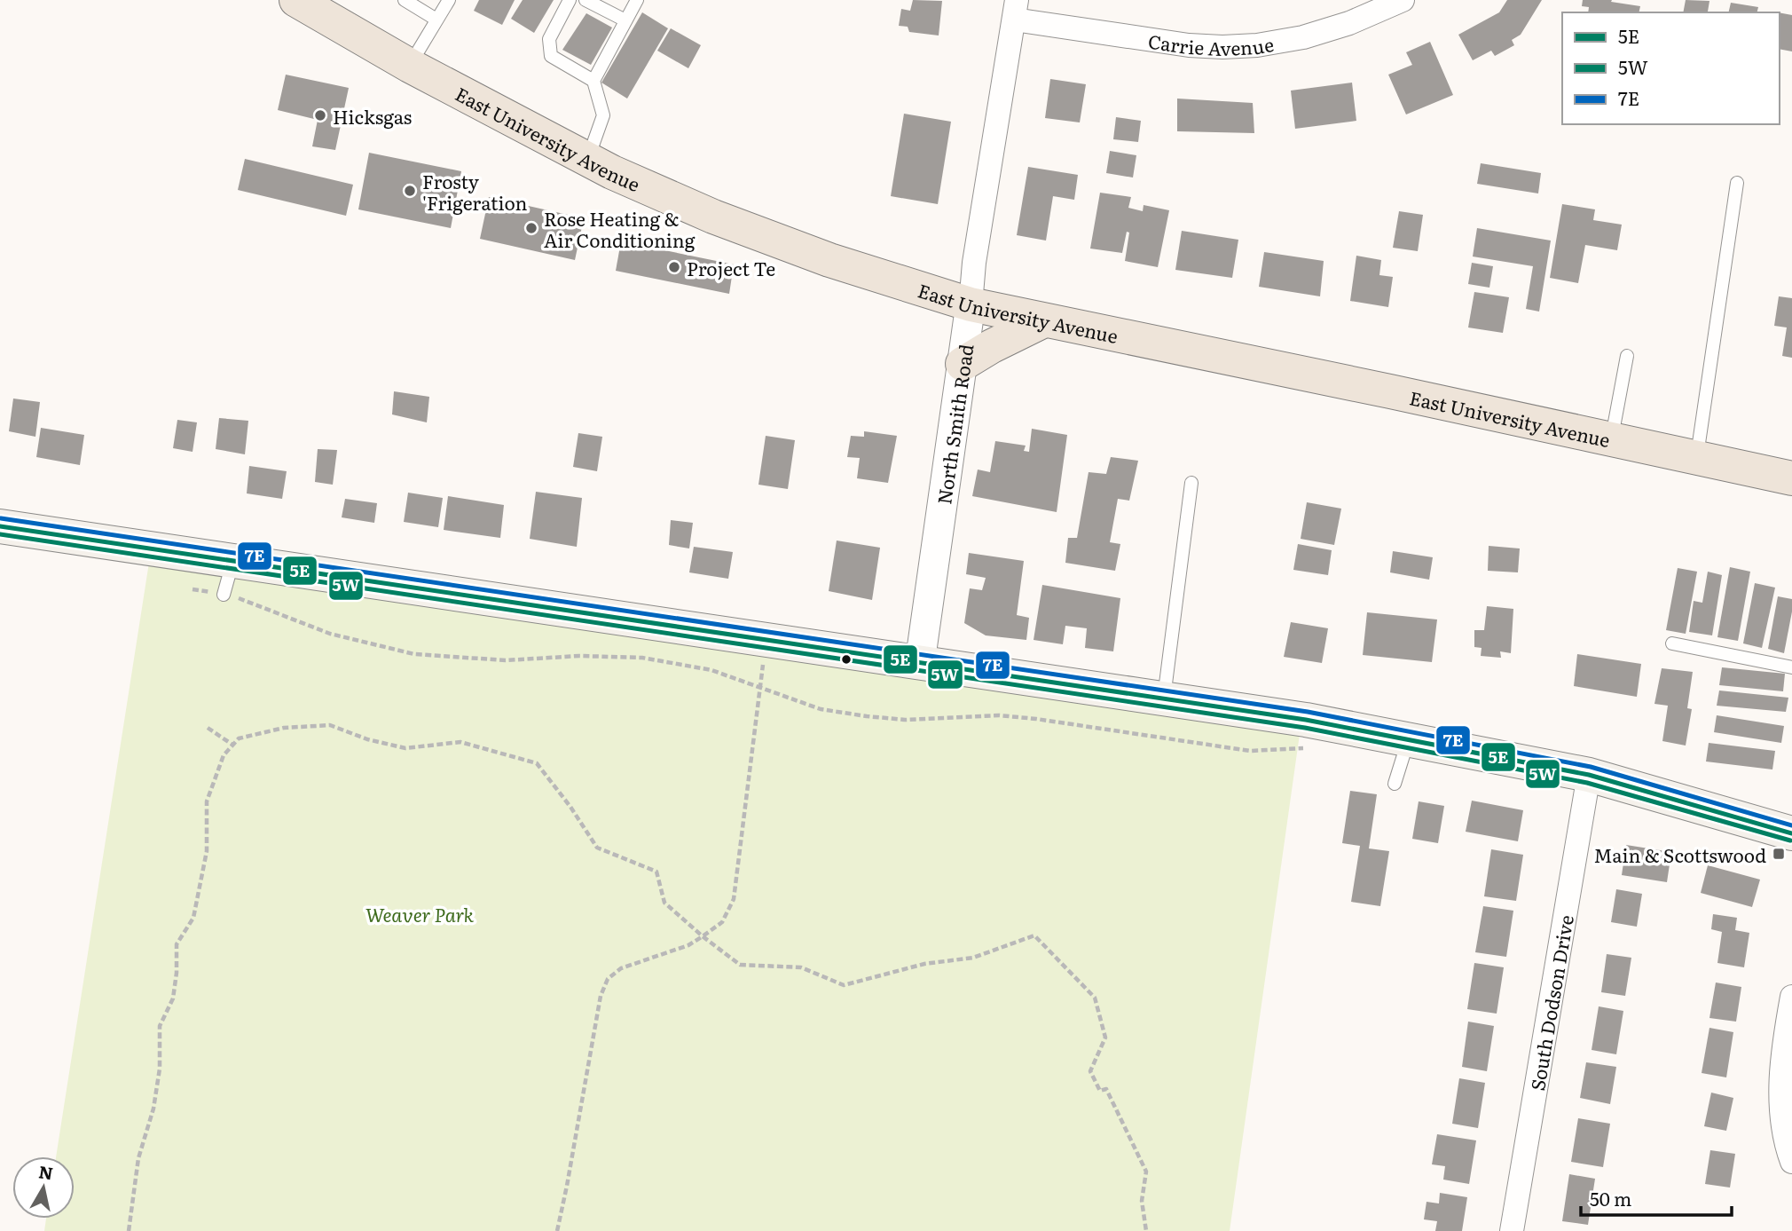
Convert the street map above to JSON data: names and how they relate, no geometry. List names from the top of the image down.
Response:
{
  "streets": {
    "main road": ["East University Avenue"],
    "street": ["Carrie Avenue", "North Smith Road", "South Dodson Drive"]
  },
  "crossings": [
    ["Carrie Avenue", "North Smith Road"],
    ["East University Avenue", "North Smith Road"]
  ],
  "parks": ["Weaver Park"],
  "places": {
    "other": [
      "Hicksgas",
      "Frosty 'Frigeration",
      "Rose Heating & Air Conditioning",
      "Project Te"
    ],
    "transit": ["Main & Scottswood"]
  },
  "lines": ["transit line 7E", "transit line 5E", "transit line 5W"],
  "legend": ["5E", "5W", "7E"],
  "scale_bar": "50 m",
  "north": "top"
}
